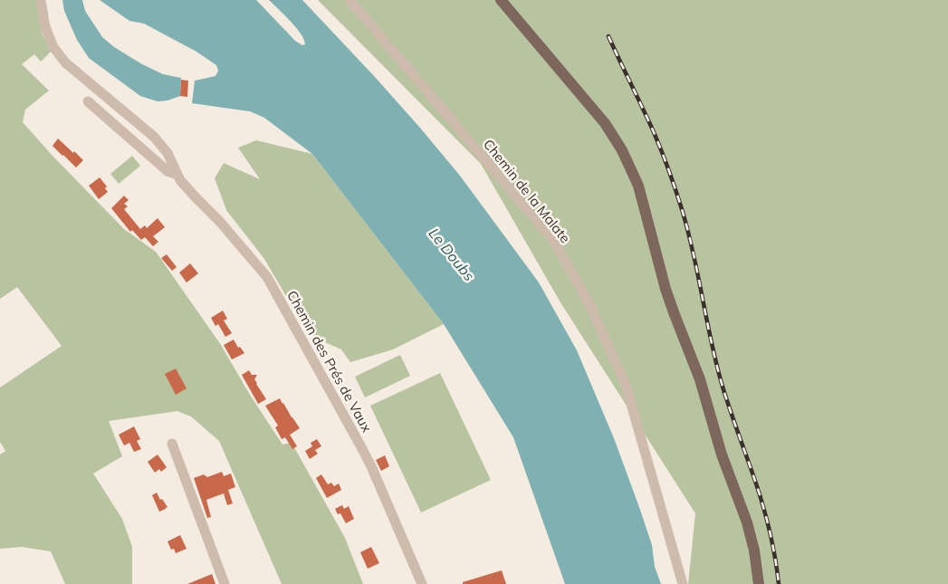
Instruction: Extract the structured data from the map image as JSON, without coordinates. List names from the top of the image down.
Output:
{
  "streets": {
    "street": ["Chemin de la Malate", "Chemin des Prés de Vaux"]
  },
  "water": ["Le Doubs"]
}
